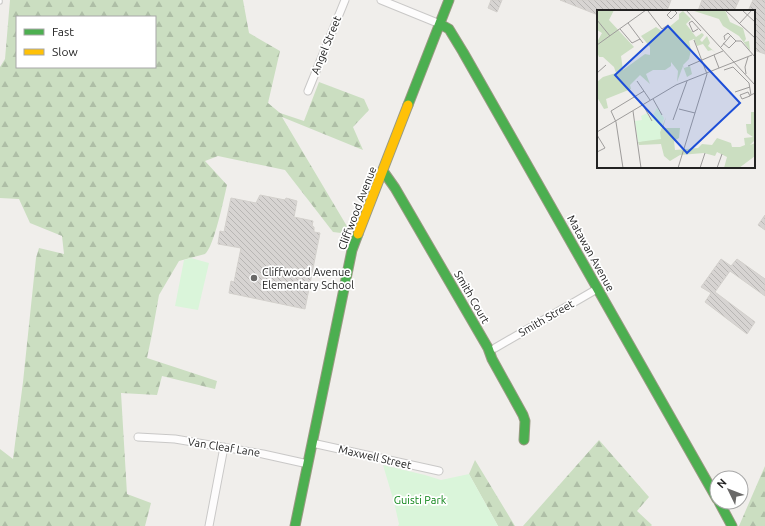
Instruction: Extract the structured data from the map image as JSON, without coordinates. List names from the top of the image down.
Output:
{
  "streets": {
    "street": [
      "Angel Street",
      "Cliffwood Avenue",
      "Matawan Avenue",
      "Smith Court",
      "Smith Street",
      "Van Cleaf Lane",
      "Maxwell Street"
    ]
  },
  "crossings": [
    ["Cliffwood Avenue", "Matawan Avenue"],
    ["Cliffwood Avenue", "Smith Court"],
    ["Cliffwood Avenue", "Van Cleaf Lane"],
    ["Cliffwood Avenue", "Maxwell Street"],
    ["Matawan Avenue", "Smith Street"]
  ],
  "parks": ["Guisti Park"],
  "places": ["Cliffwood Avenue Elementary School"],
  "legend": ["Fast", "Slow"],
  "north": "top left"
}
